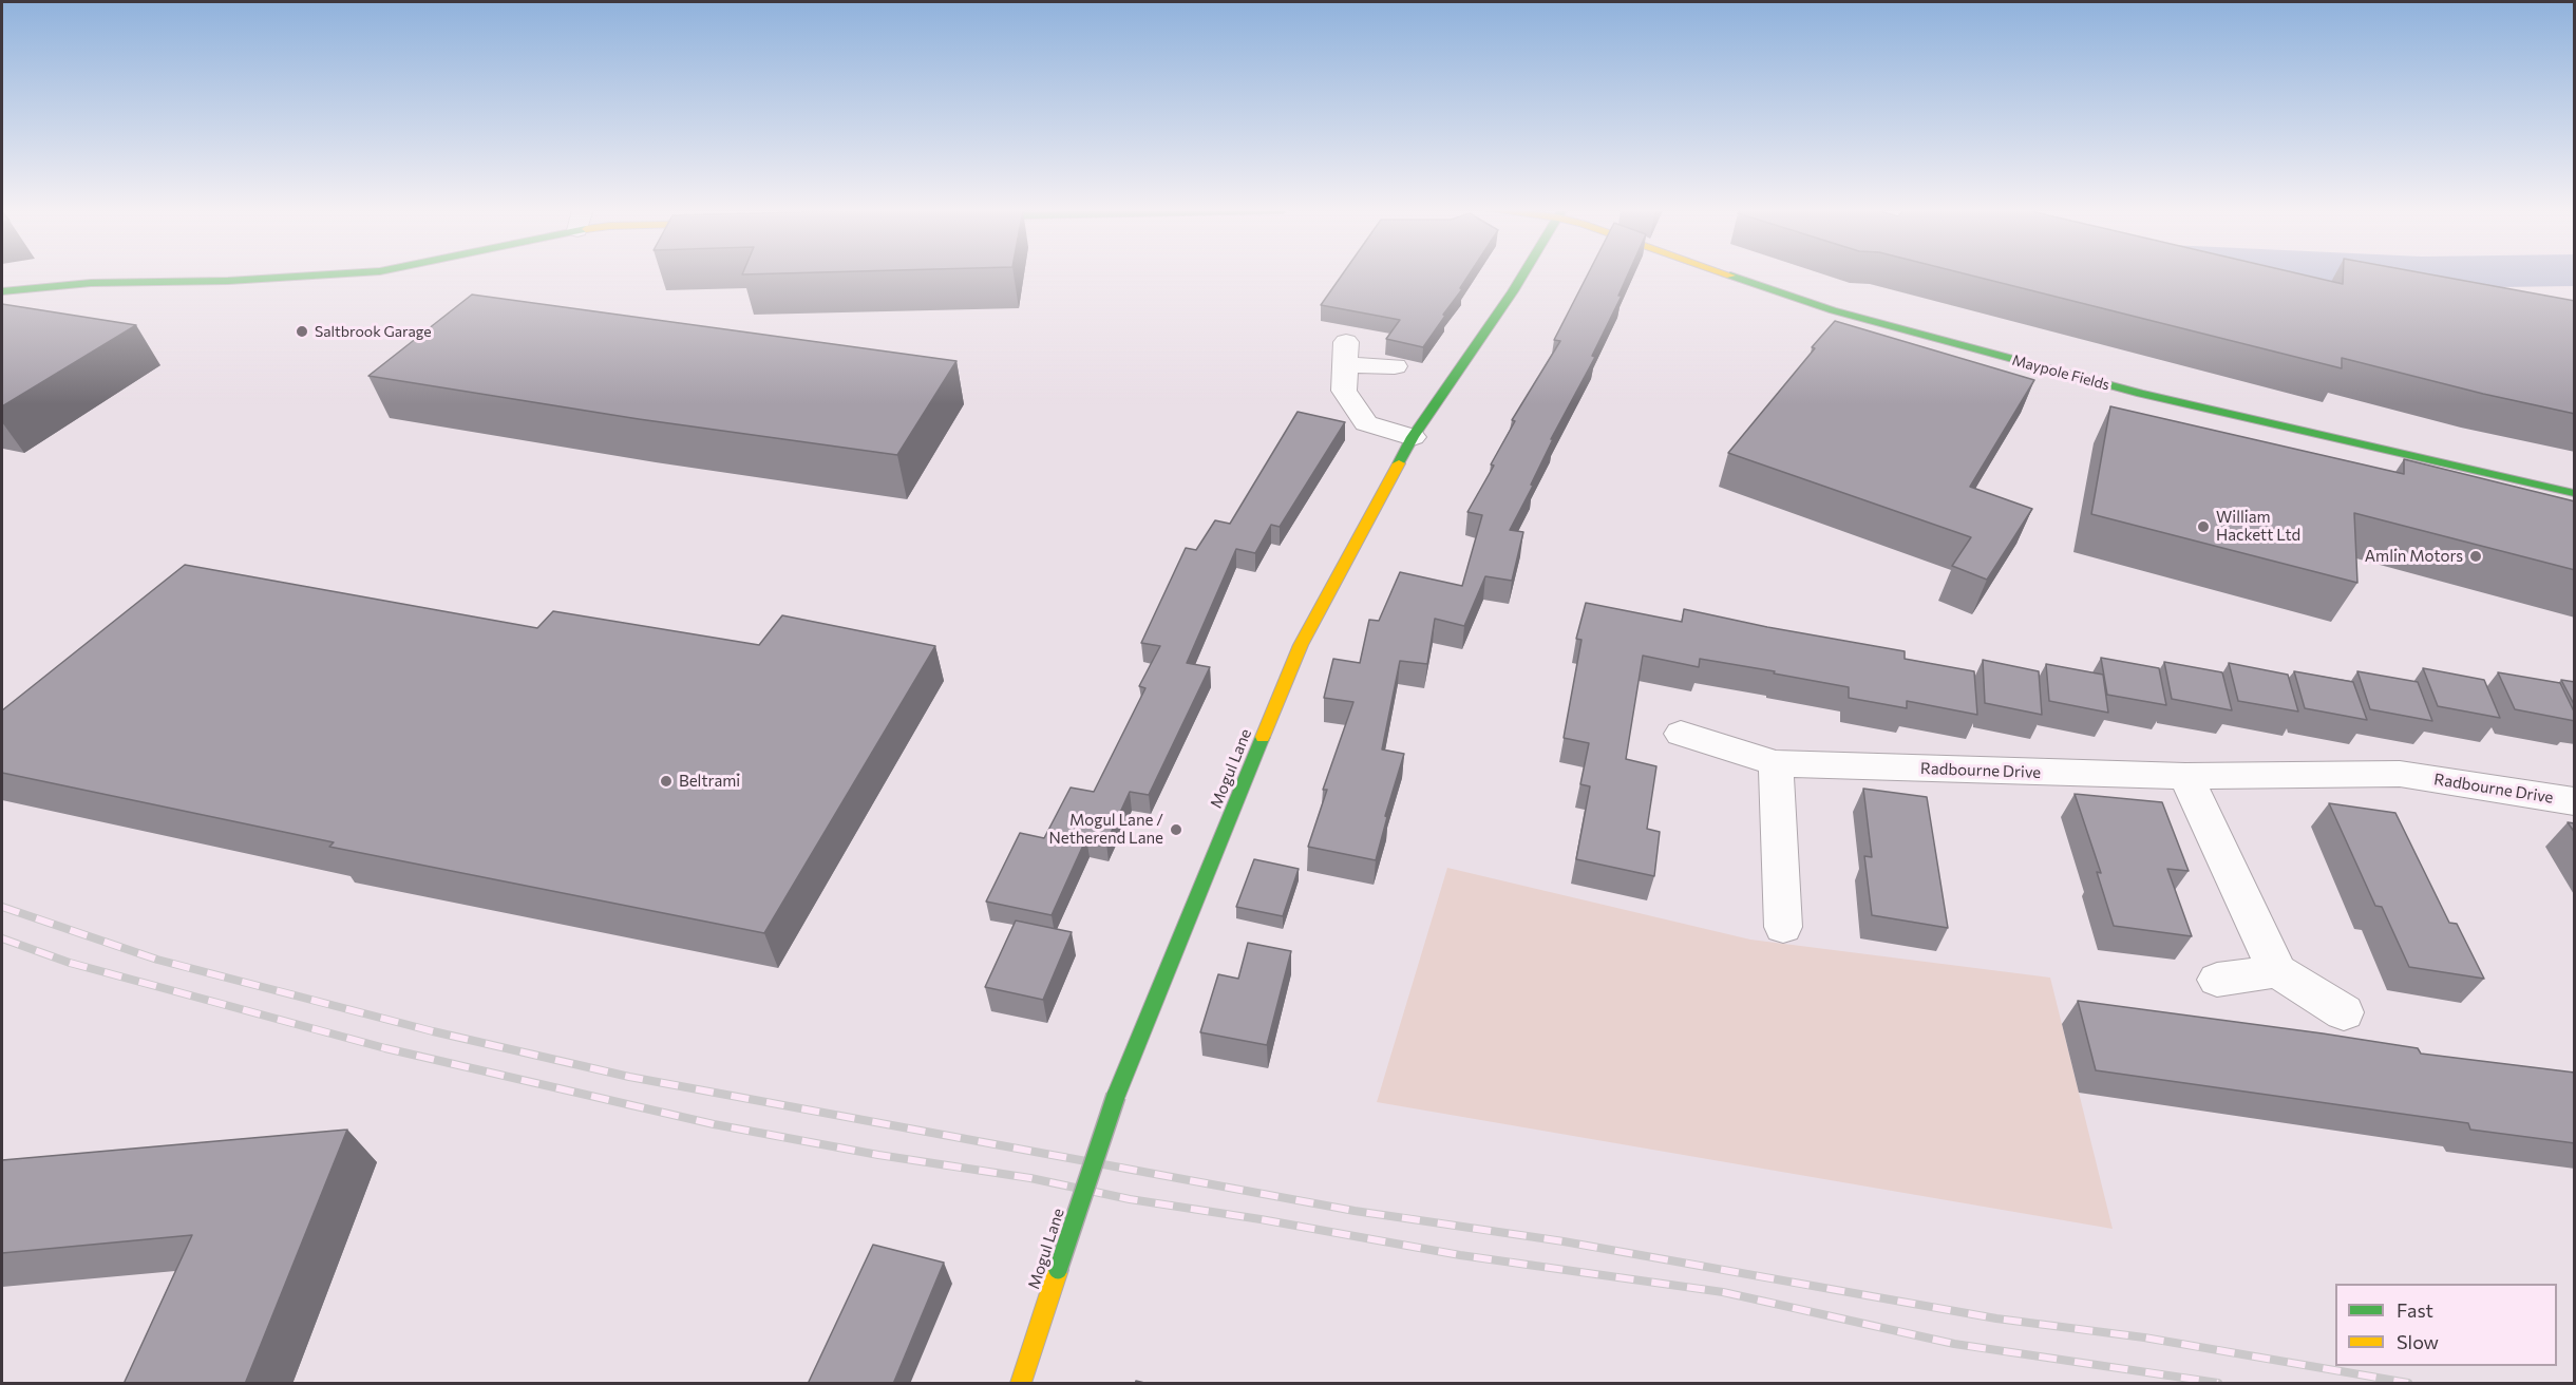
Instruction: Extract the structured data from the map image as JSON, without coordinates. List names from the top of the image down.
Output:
{
  "streets": {
    "street": ["Maypole Fields", "Mogul Lane", "Radbourne Drive"]
  },
  "places": [
    "Saltbrook Garage",
    "William Hackett Ltd",
    "Amlin Motors",
    "Beltrami",
    "Mogul Lane / Netherend Lane"
  ],
  "legend": ["Fast", "Slow"]
}
